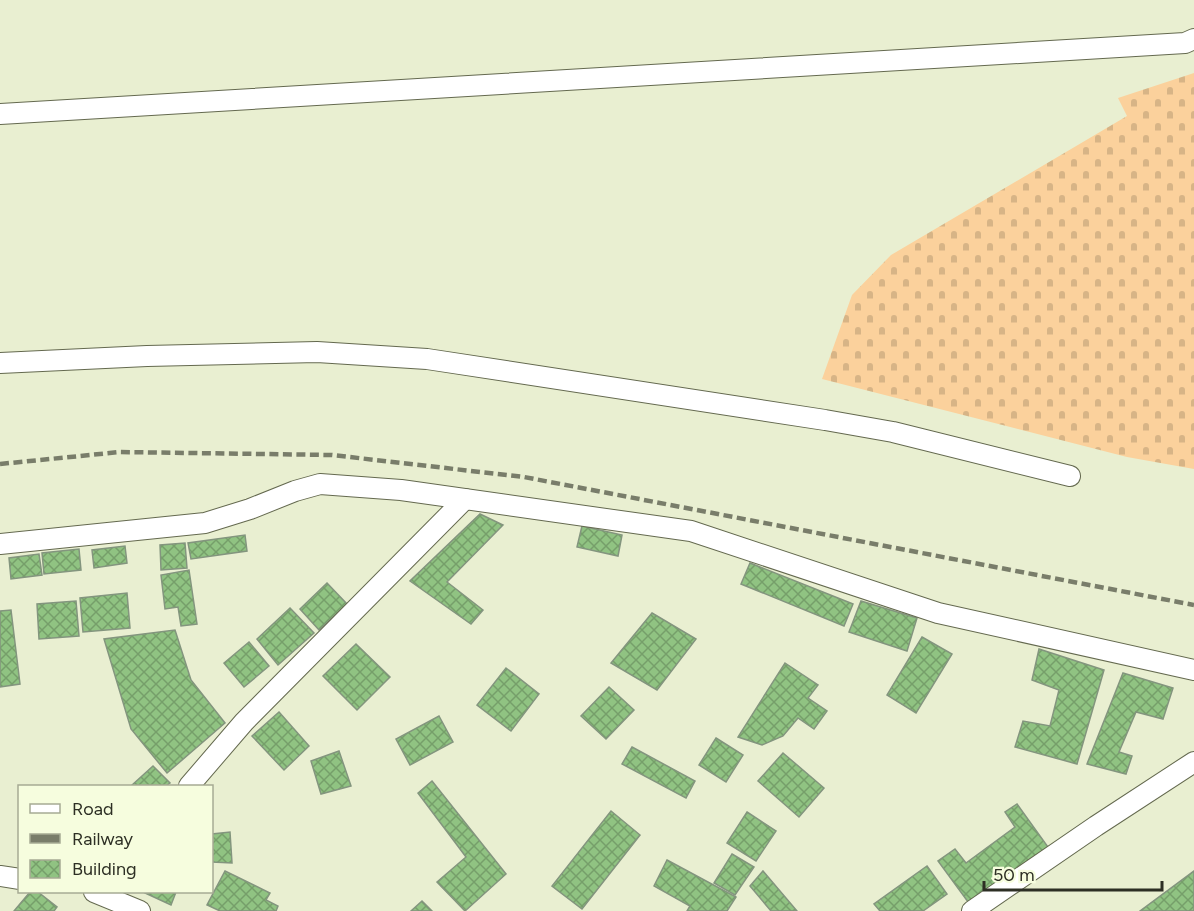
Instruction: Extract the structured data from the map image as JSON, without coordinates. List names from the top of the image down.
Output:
{
  "legend": ["Road", "Railway", "Building"],
  "scale_bar": "50 m"
}
